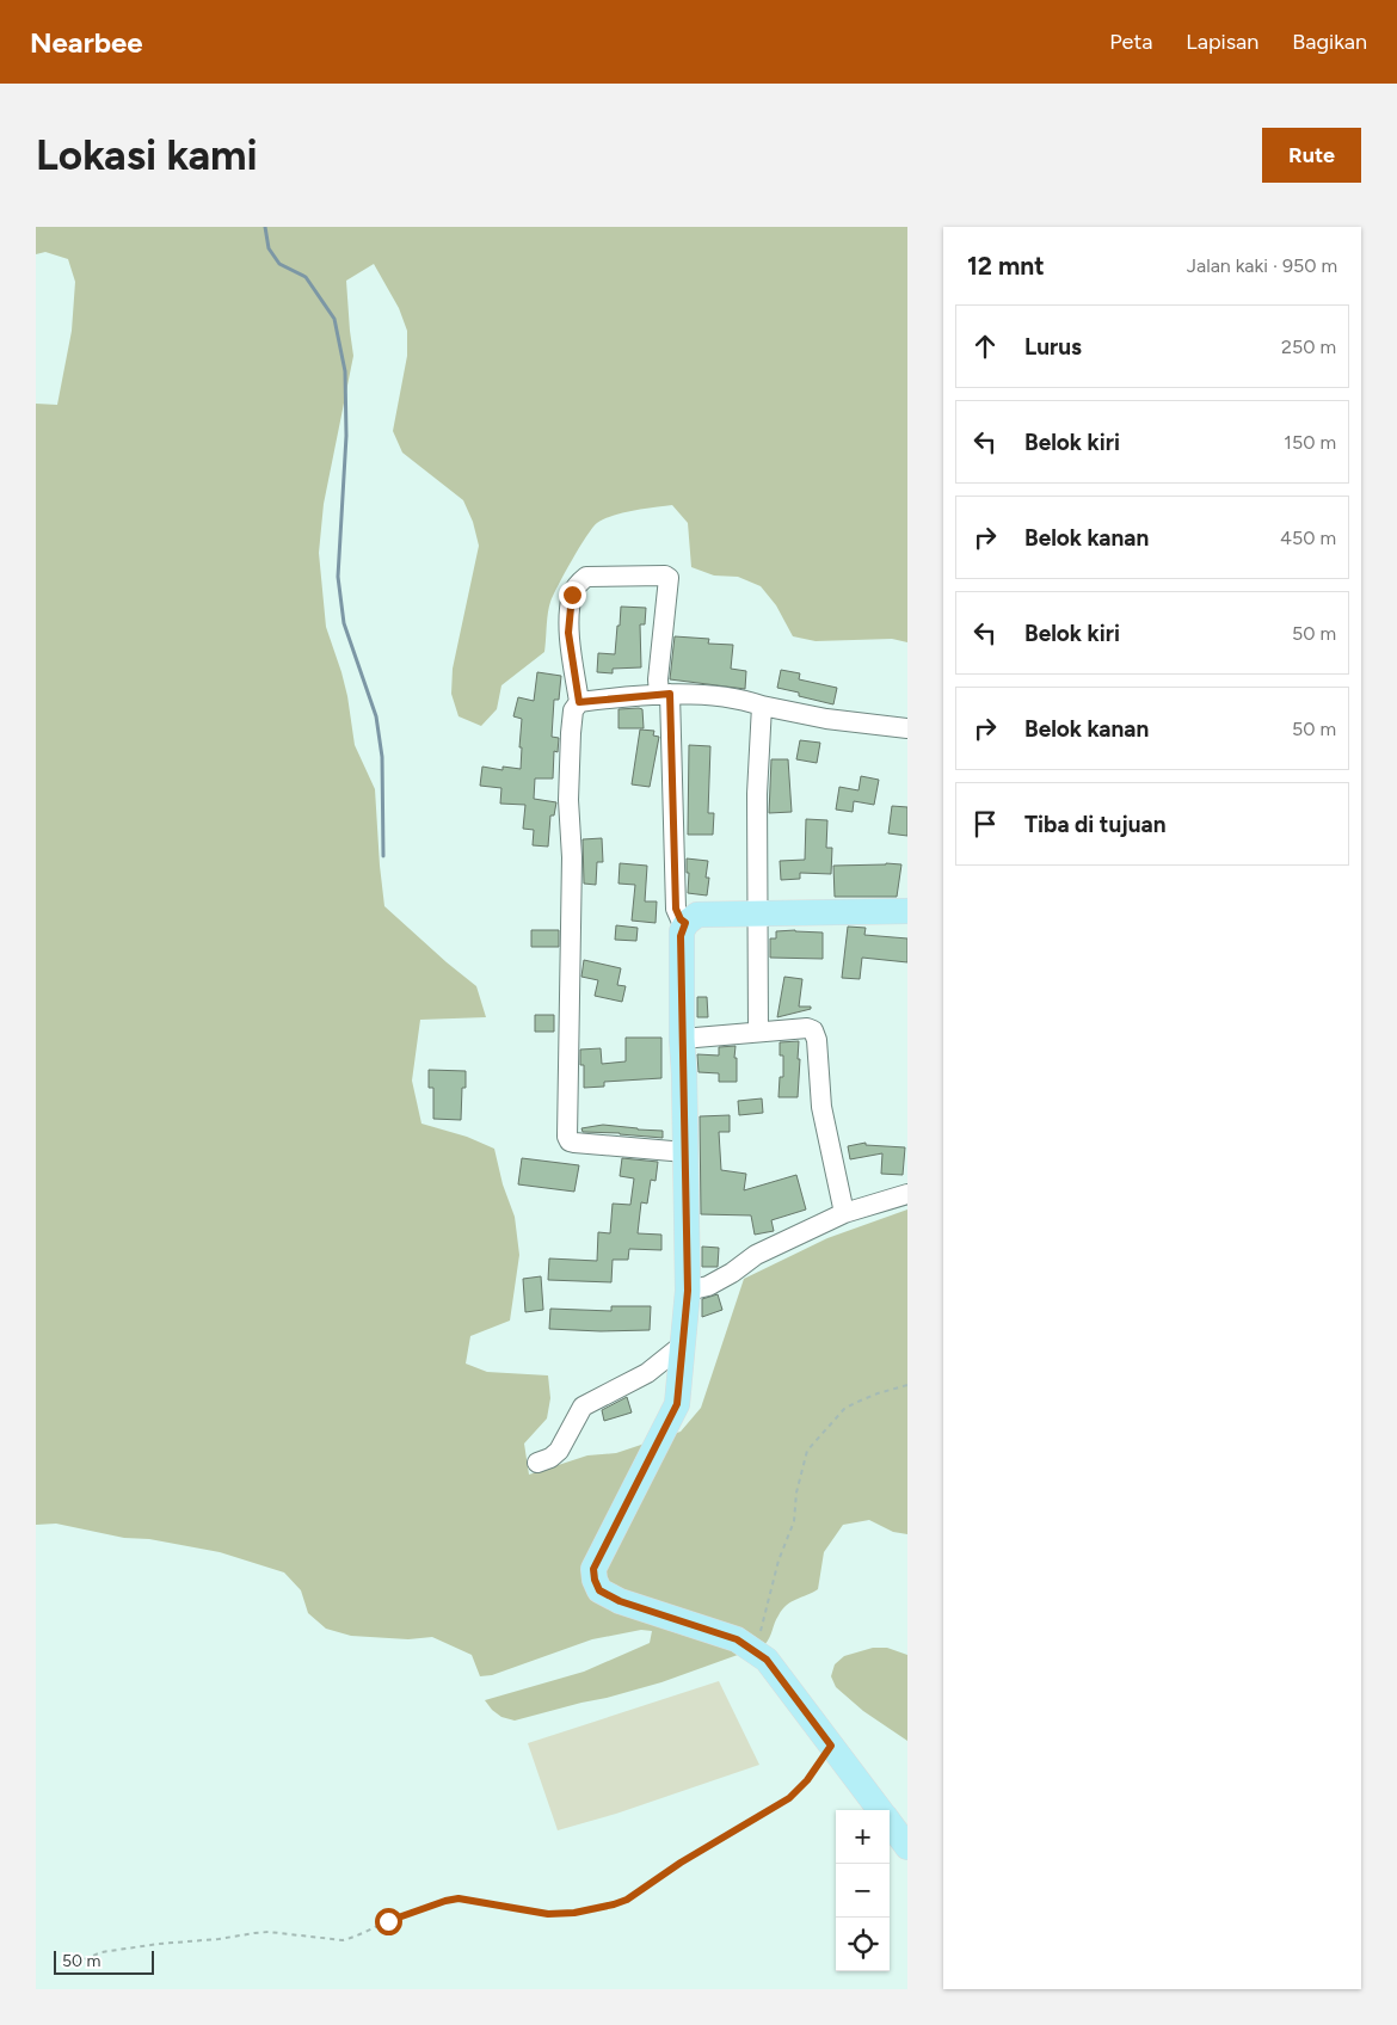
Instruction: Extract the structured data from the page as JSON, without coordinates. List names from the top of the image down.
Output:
{
  "scale_bar": "50 m",
  "page": {
    "header": "Nearbee",
    "nav": ["Peta", "Lapisan", "Bagikan"],
    "buttons": "Rute",
    "title": "Lokasi kami",
    "heading": ["12 mnt", "Jalan kaki · 950 m"],
    "list": [
      ["Lurus", "250 m"],
      ["Belok kiri", "150 m"],
      ["Belok kanan", "450 m"],
      ["Belok kiri", "50 m"],
      ["Belok kanan", "50 m"],
      "Tiba di tujuan"
    ],
    "map_buttons": ["+", "−"],
    "scale": "50 m"
  }
}
